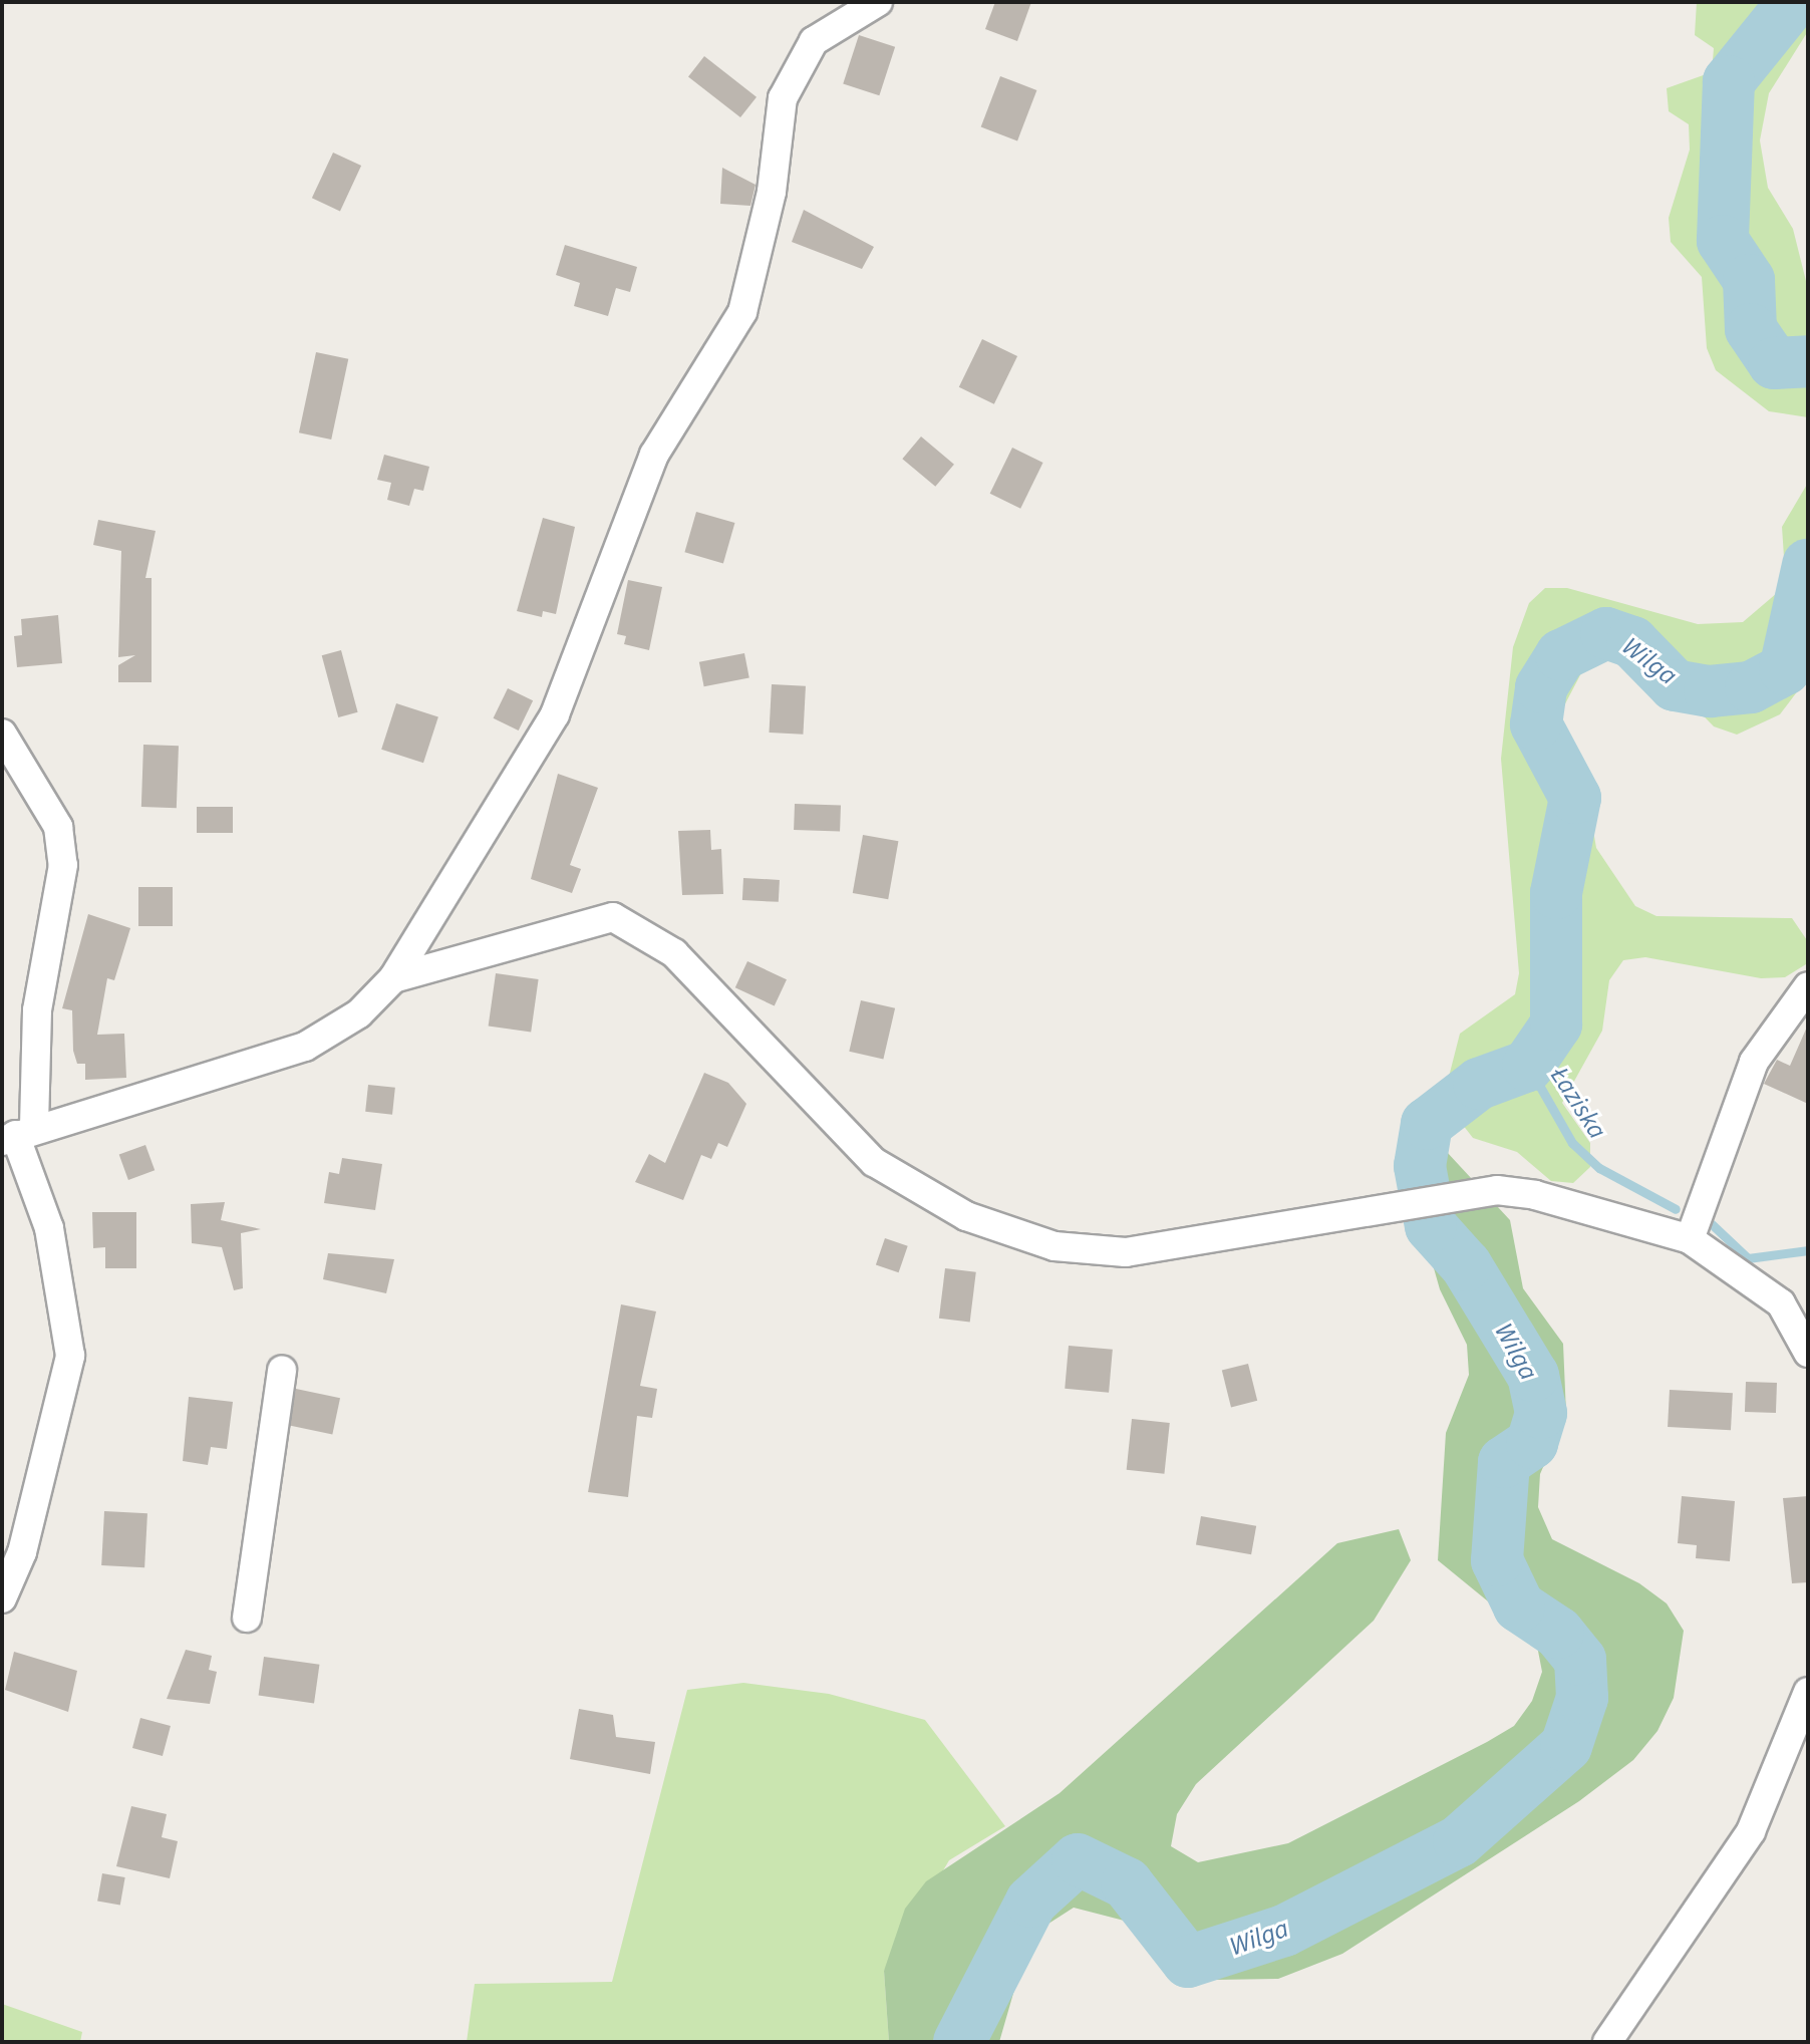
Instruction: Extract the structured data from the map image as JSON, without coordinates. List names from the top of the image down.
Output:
{
  "water": ["Wilga", "Łaziska"]
}
